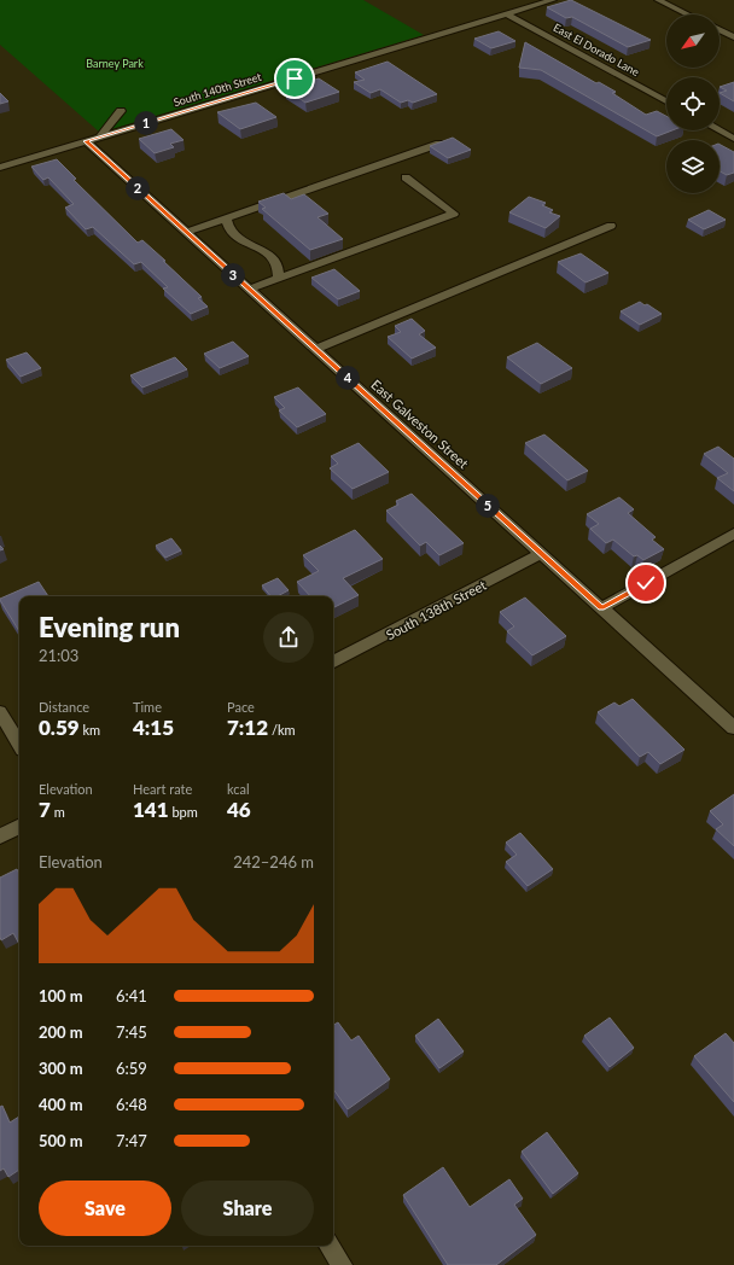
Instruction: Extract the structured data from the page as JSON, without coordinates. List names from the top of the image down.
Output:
{
  "streets": {
    "street": [
      "East El Dorado Lane",
      "South 140th Street",
      "East Galveston Street",
      "South 138th Street"
    ]
  },
  "crossings": [
    ["East El Dorado Lane", "South 140th Street"],
    ["South 140th Street", "East Galveston Street"],
    ["East Galveston Street", "South 138th Street"]
  ],
  "parks": ["Barney Park"],
  "north": "bottom left",
  "page": {
    "pins": [
      "1",
      "2",
      "3",
      "4",
      "5"
    ],
    "heading": ["Evening run", "21:03"],
    "stats": [
      ["Distance", "0.59 km"],
      ["Time", "4:15"],
      ["Pace", "7:12 /km"],
      ["Elevation", "7 m"],
      ["Heart rate", "141 bpm"],
      ["kcal", "46"]
    ],
    "chart": ["Elevation", "242–246 m"],
    "list": [
      {
        "name": "100 m",
        "note": "6:41"
      },
      {
        "name": "200 m",
        "note": "7:45"
      },
      {
        "name": "300 m",
        "note": "6:59"
      },
      {
        "name": "400 m",
        "note": "6:48"
      },
      {
        "name": "500 m",
        "note": "7:47"
      }
    ],
    "buttons": ["Save", "Share"]
  }
}
